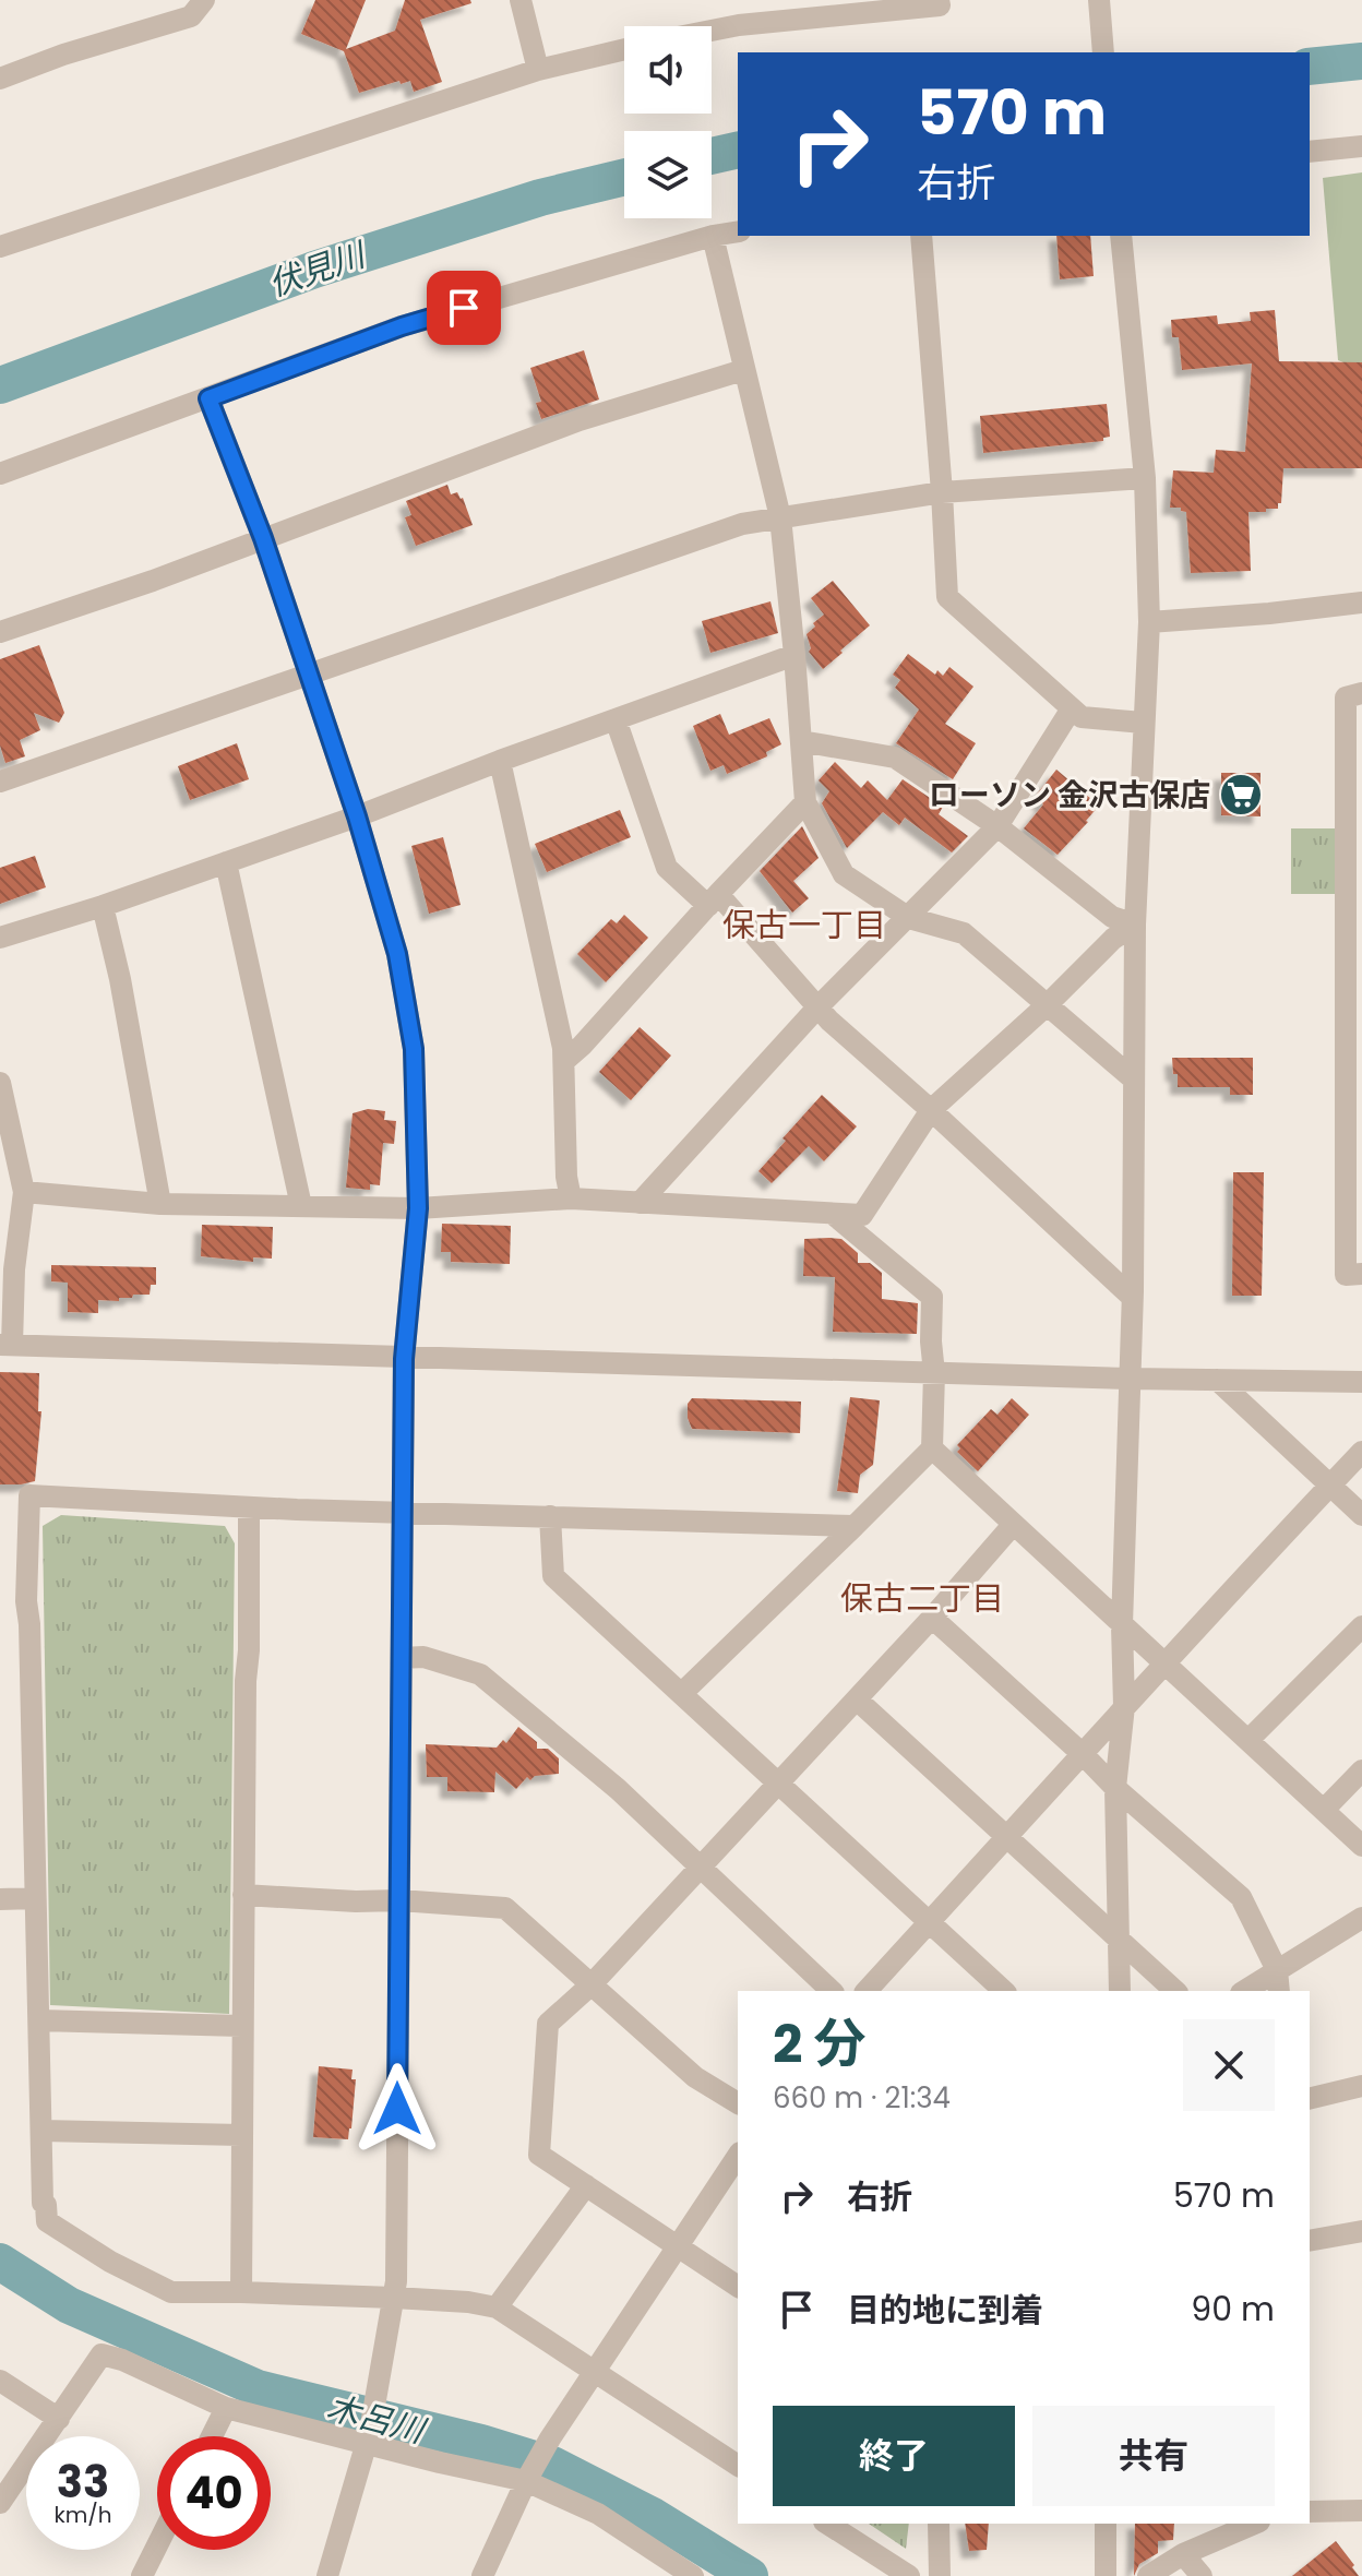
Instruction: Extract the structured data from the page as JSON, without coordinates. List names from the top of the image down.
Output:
{
  "districts": ["保古一丁目", "保古二丁目"],
  "water": ["伏見川", "木呂川"],
  "places": {
    "supermarket": ["ローソン 金沢古保店"]
  },
  "page": {
    "turn": ["570 m", "右折"],
    "heading": ["2 分", "660 m · 21:34"],
    "list": [
      {
        "name": "右折",
        "value": "570 m"
      },
      {
        "name": "目的地に到着",
        "value": "90 m"
      }
    ],
    "buttons": ["終了", "共有"],
    "speed": "33 km/h",
    "limit": "40"
  }
}
